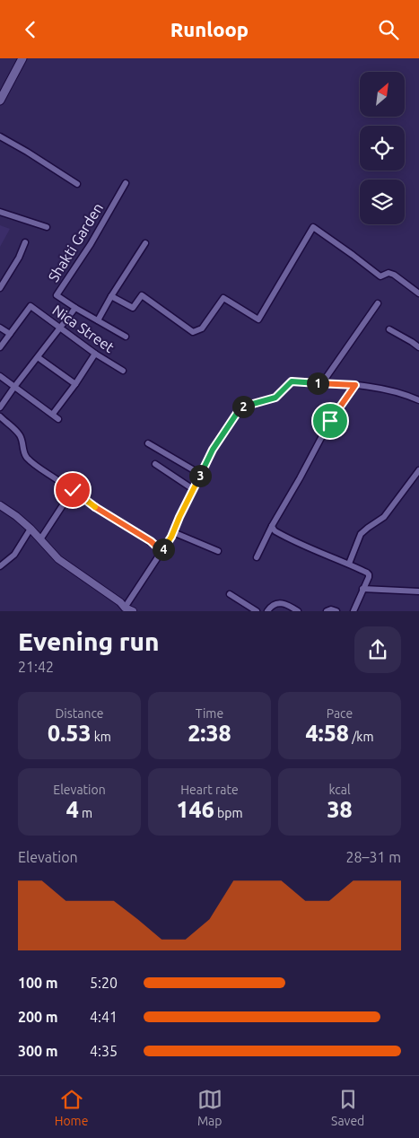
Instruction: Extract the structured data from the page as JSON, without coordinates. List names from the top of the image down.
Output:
{
  "streets": {
    "street": ["Shakti Garden", "Nica Street"]
  },
  "north": "top right",
  "page": {
    "header": "Runloop",
    "pins": [
      "1",
      "2",
      "3",
      "4"
    ],
    "heading": ["Evening run", "21:42"],
    "stats": [
      ["Distance", "0.53 km"],
      ["Time", "2:38"],
      ["Pace", "4:58 /km"],
      ["Elevation", "4 m"],
      ["Heart rate", "146 bpm"],
      ["kcal", "38"]
    ],
    "chart": ["Elevation", "28–31 m"],
    "list": [
      {
        "name": "100 m",
        "note": "5:20"
      },
      {
        "name": "200 m",
        "note": "4:41"
      },
      {
        "name": "300 m",
        "note": "4:35"
      }
    ],
    "tabs": ["Home", "Map", "Saved"]
  }
}
